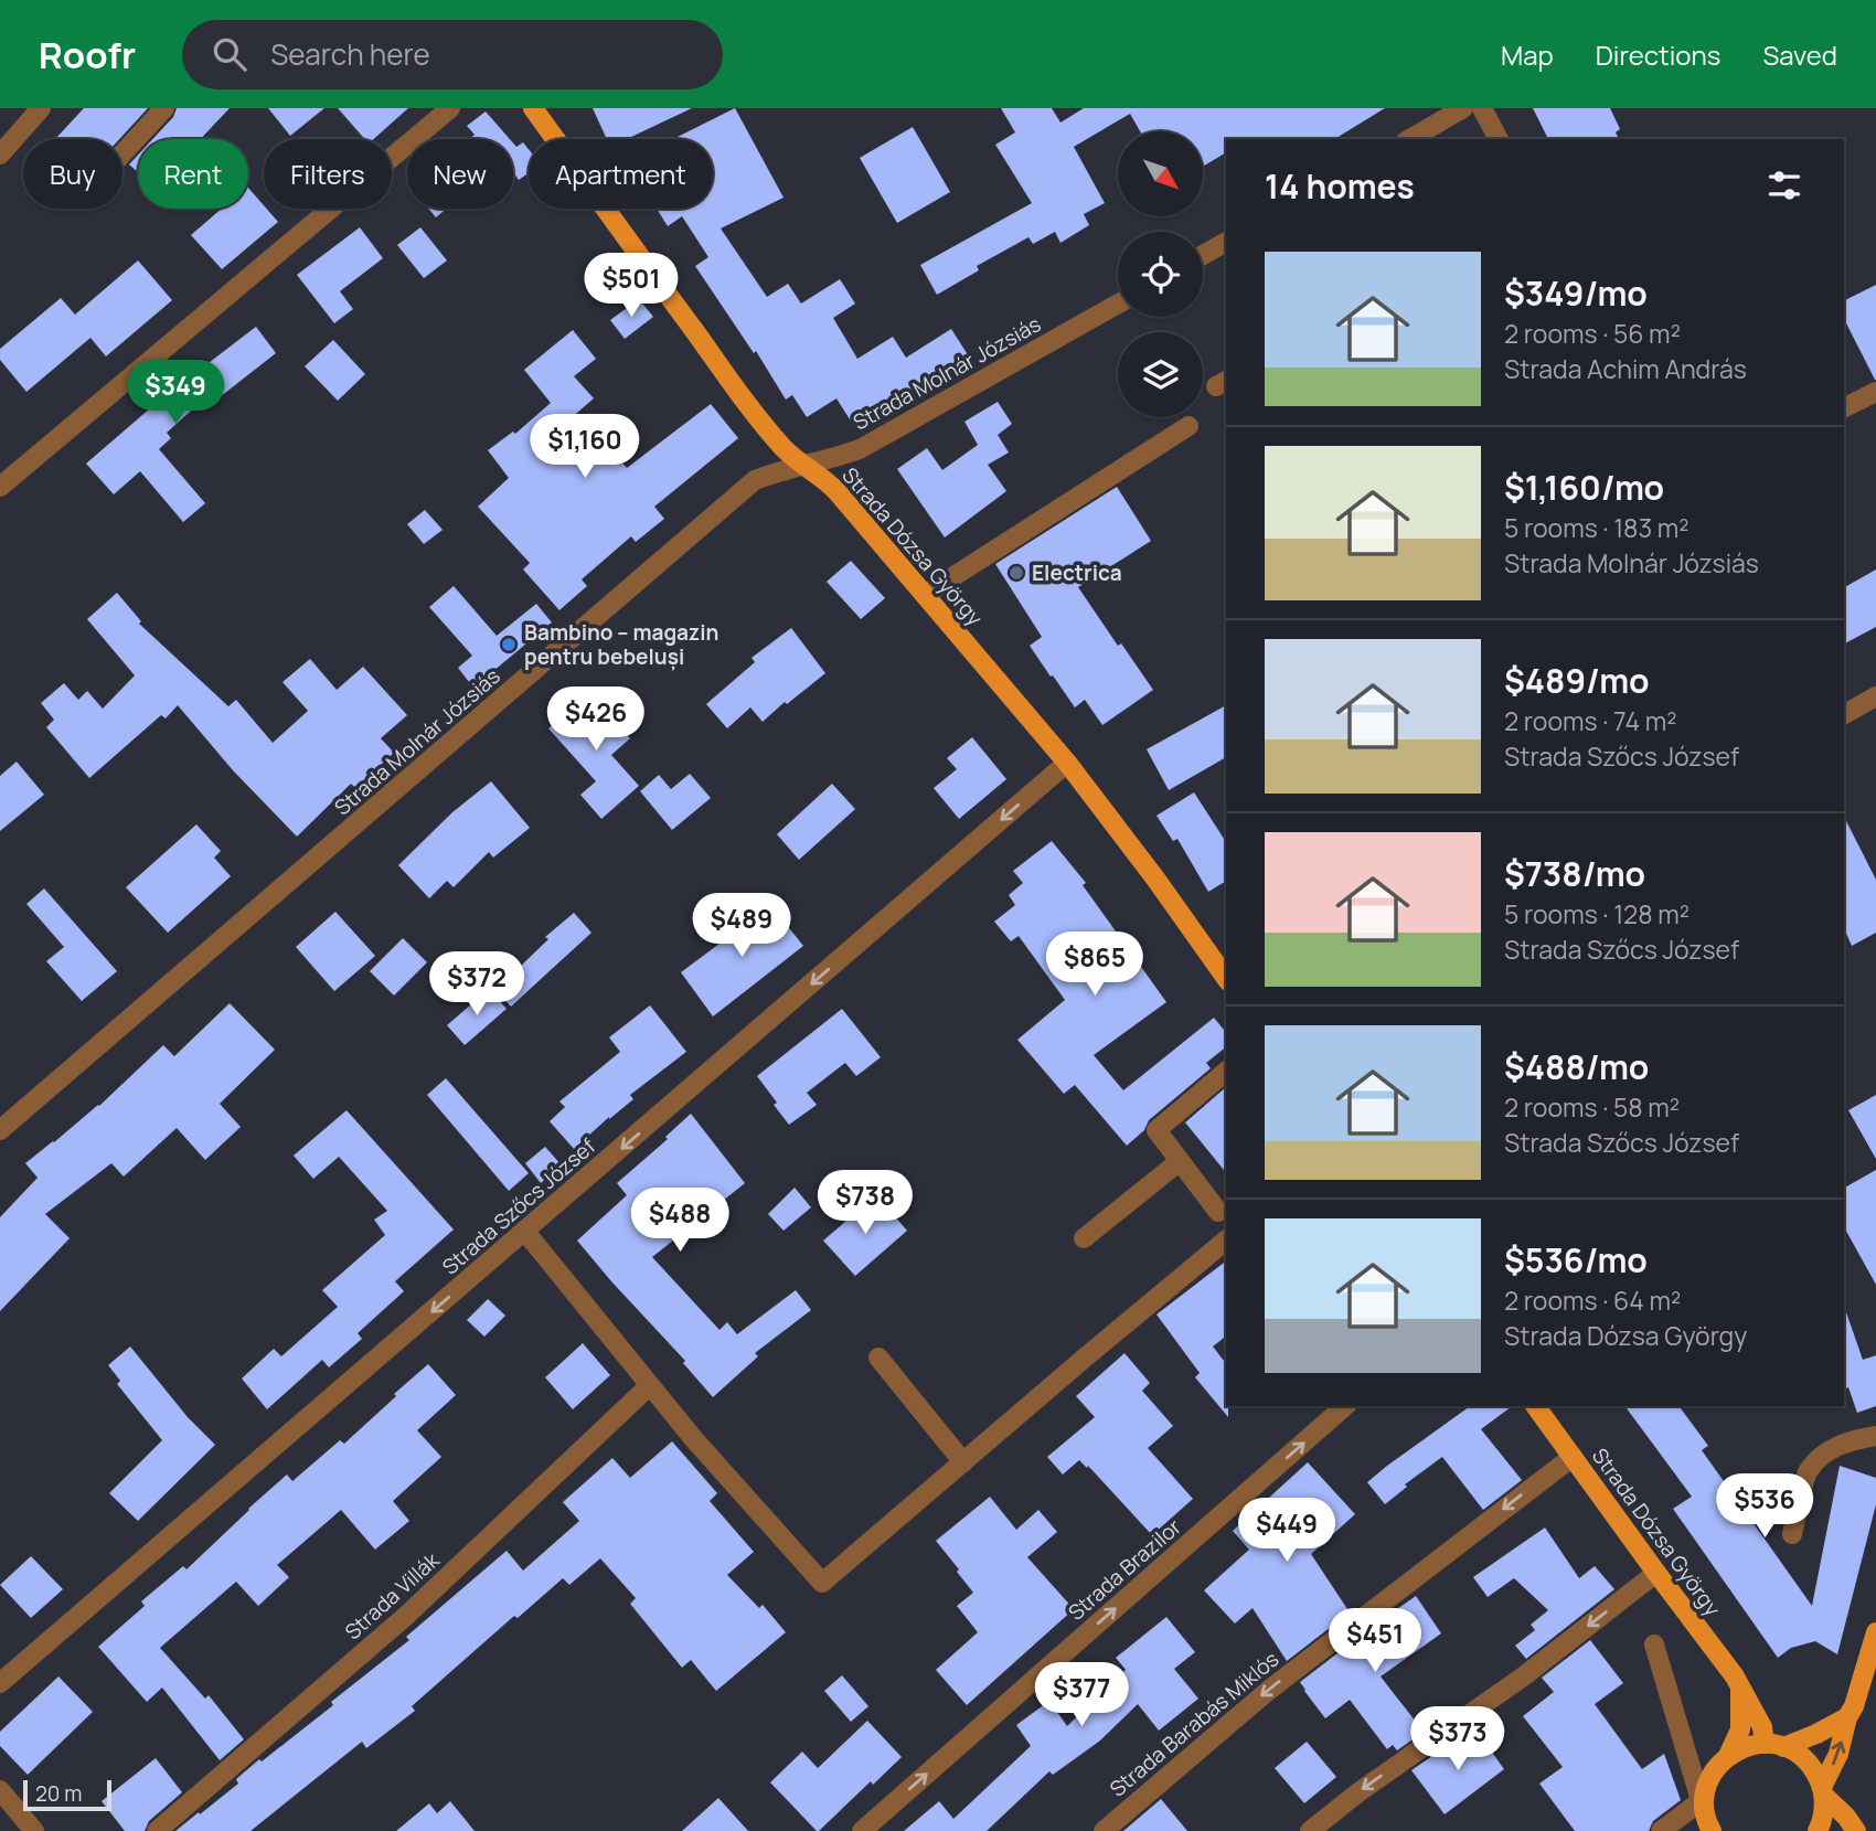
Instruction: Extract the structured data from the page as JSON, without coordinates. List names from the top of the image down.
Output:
{
  "streets": {
    "main road": ["Strada Dózsa György"],
    "street": [
      "Strada Molnár Józsiás",
      "Strada Szőcs József",
      "Strada Brazilor",
      "Strada Villák",
      "Strada Barabás Miklós"
    ]
  },
  "crossings": [
    ["Strada Molnár Józsiás", "Strada Dózsa György"],
    ["Strada Dózsa György", "Strada Szőcs József"],
    ["Strada Dózsa György", "Strada Barabás Miklós"]
  ],
  "one_way": ["Strada Szőcs József", "Strada Brazilor"],
  "places": ["Electrica", "Bambino – magazin pentru bebeluși"],
  "scale_bar": "20 m",
  "north": "bottom right",
  "page": {
    "header": "Roofr",
    "search": "Search here",
    "nav": ["Map", "Directions", "Saved"],
    "chip": [
      "Buy",
      "Rent",
      "Filters",
      "New",
      "Apartment"
    ],
    "heading": "14 homes",
    "list": [
      {
        "name": "$349/mo",
        "note": "2 rooms · 56 m² · Strada Achim András"
      },
      {
        "name": "$1,160/mo",
        "note": "5 rooms · 183 m² · Strada Molnár Józsiás"
      },
      {
        "name": "$489/mo",
        "note": "2 rooms · 74 m² · Strada Szőcs József"
      },
      {
        "name": "$738/mo",
        "note": "5 rooms · 128 m² · Strada Szőcs József"
      },
      {
        "name": "$488/mo",
        "note": "2 rooms · 58 m² · Strada Szőcs József"
      },
      {
        "name": "$536/mo",
        "note": "2 rooms · 64 m² · Strada Dózsa György"
      }
    ],
    "price": [
      "$501",
      "$349",
      "$1,160",
      "$426",
      "$489",
      "$865",
      "$372",
      "$738",
      "$488",
      "$536",
      "$449",
      "$451",
      "$377",
      "$373"
    ],
    "scale": "20 m"
  }
}
